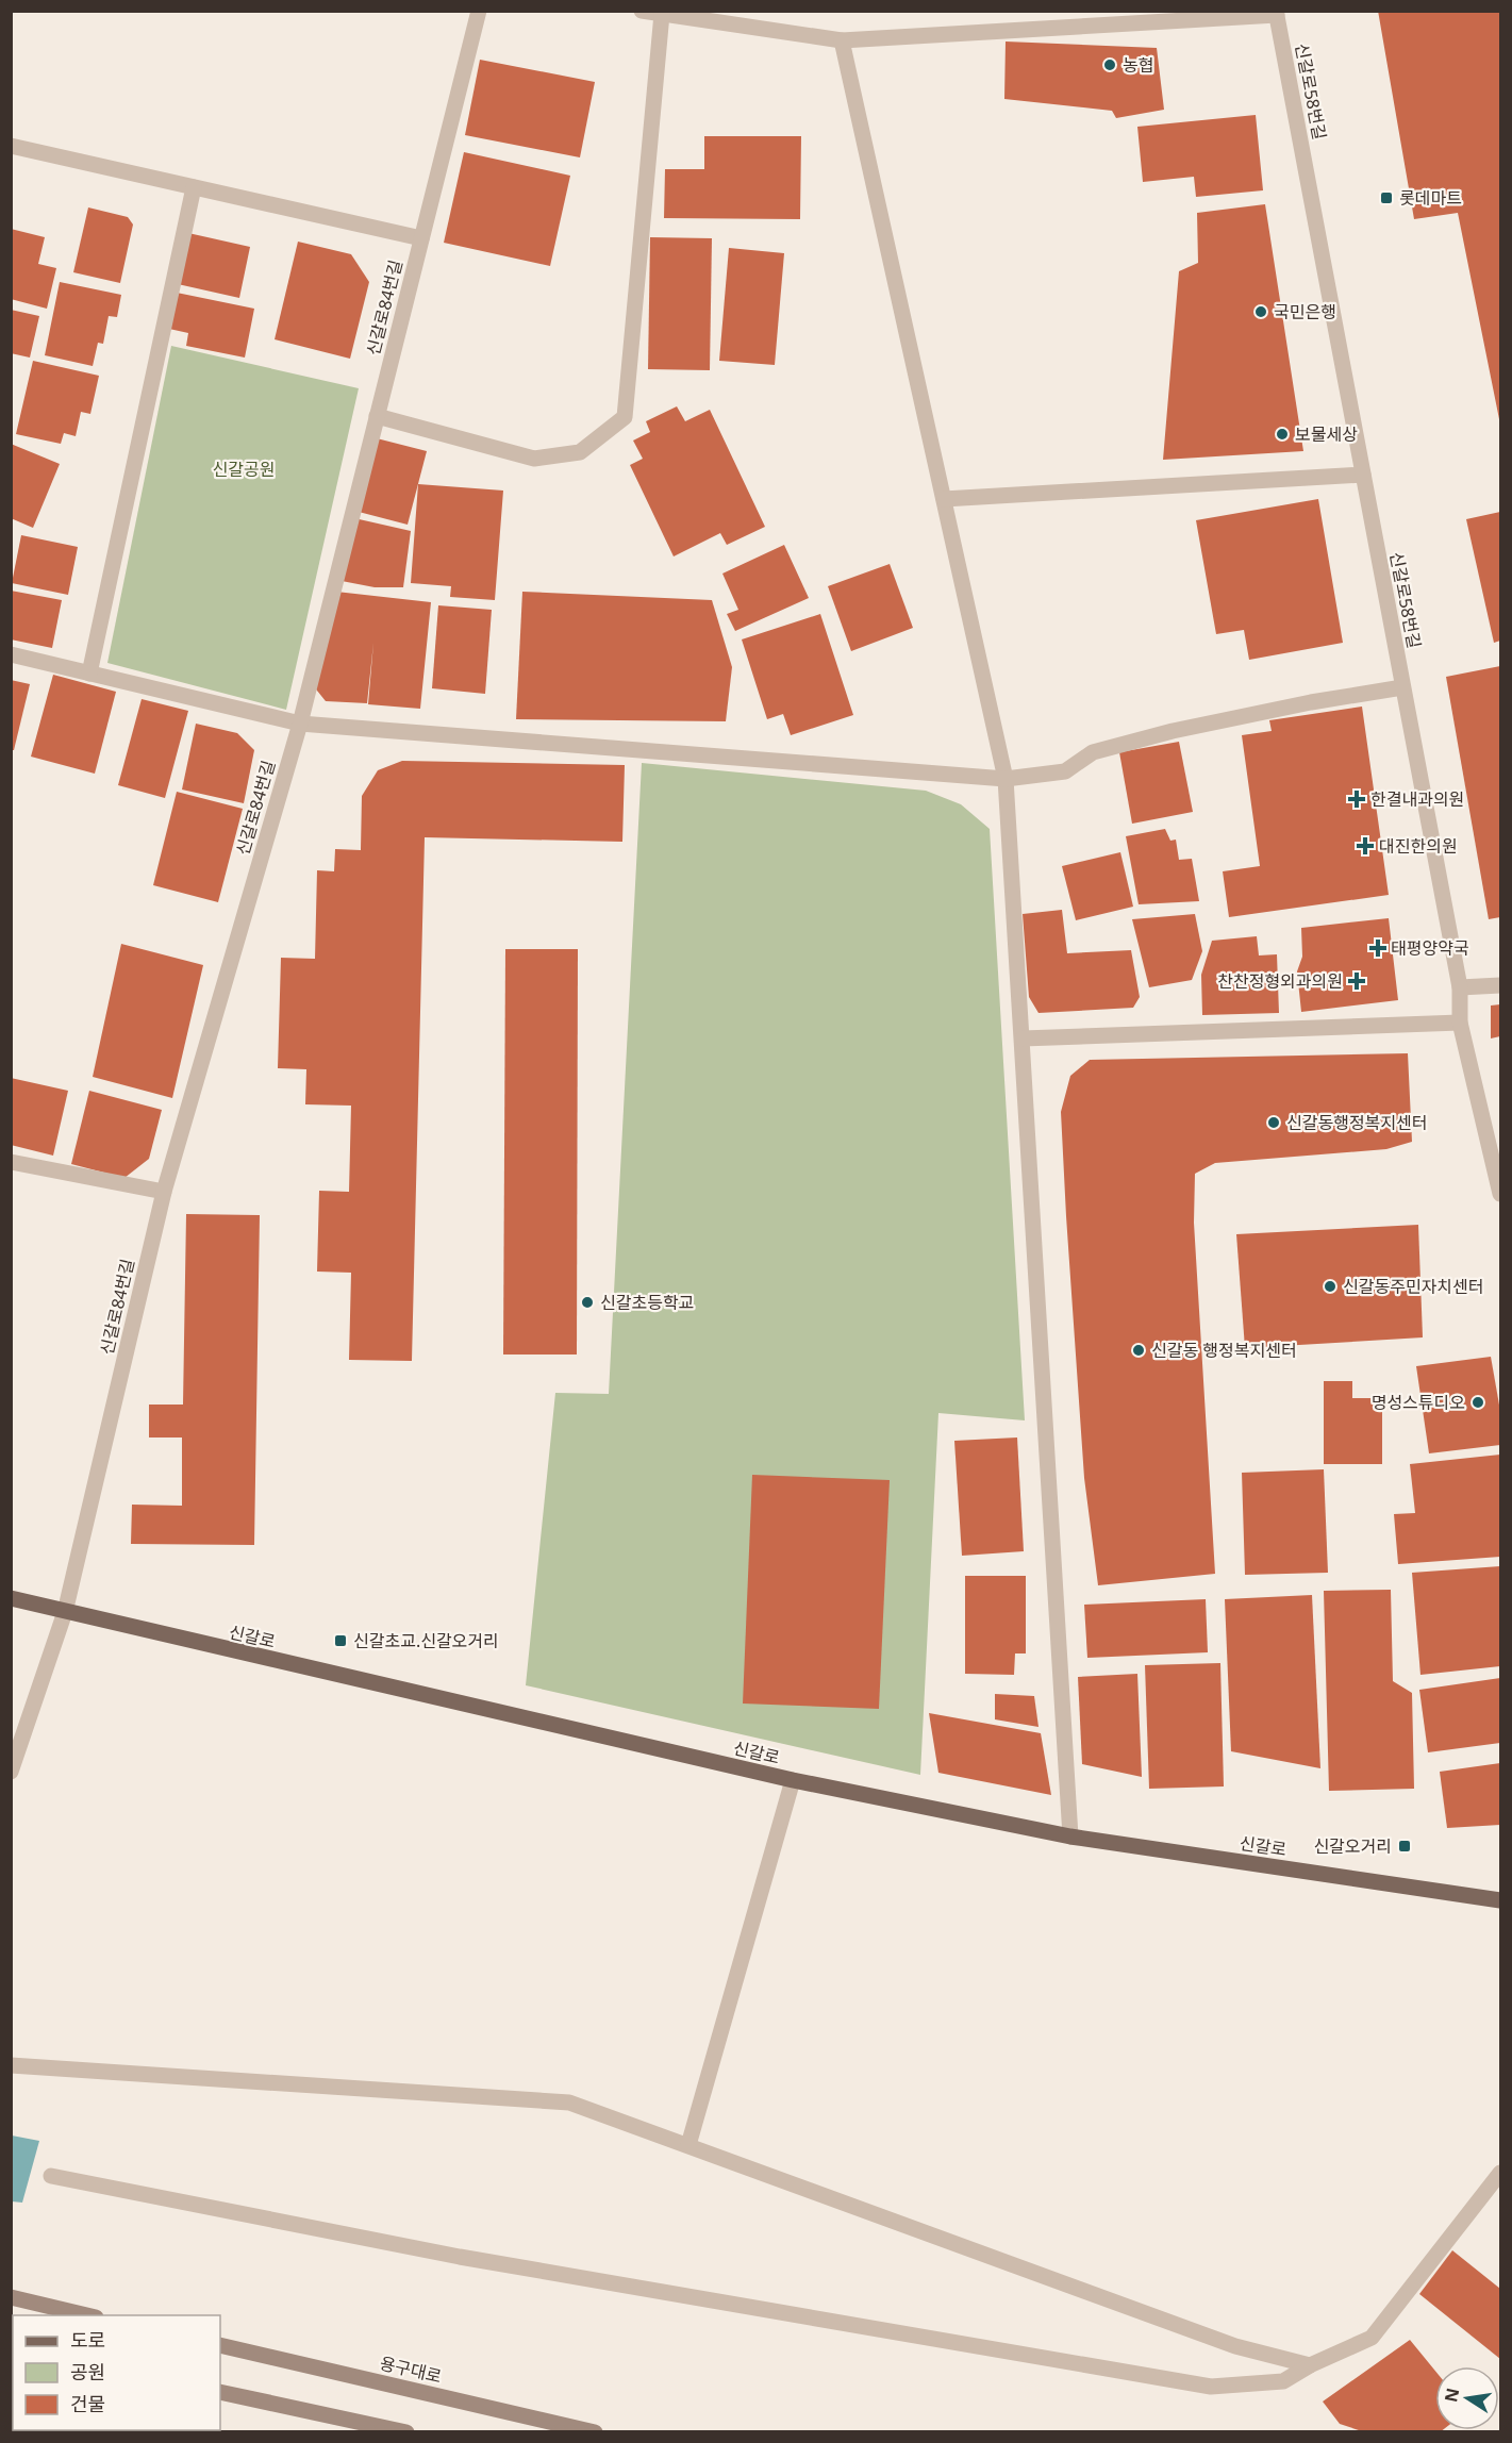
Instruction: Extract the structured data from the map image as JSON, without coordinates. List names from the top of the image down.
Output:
{
  "streets": {
    "main road": ["신갈로", "용구대로"],
    "street": ["신갈로58번길", "신갈로84번길"]
  },
  "crossings": [
    ["신갈로84번길", "신갈로"]
  ],
  "parks": ["신갈공원"],
  "places": {
    "other": [
      "농협",
      "국민은행",
      "보물세상",
      "신갈동행정복지센터",
      "신갈동주민자치센터",
      "신갈초등학교",
      "신갈동 행정복지센터",
      "명성스튜디오"
    ],
    "transit": ["롯데마트", "신갈초교.신갈오거리", "신갈오거리"],
    "health": [
      "한결내과의원",
      "대진한의원",
      "태평양약국",
      "찬찬정형외과의원"
    ]
  },
  "legend": ["도로", "공원", "건물"],
  "north": "left"
}
